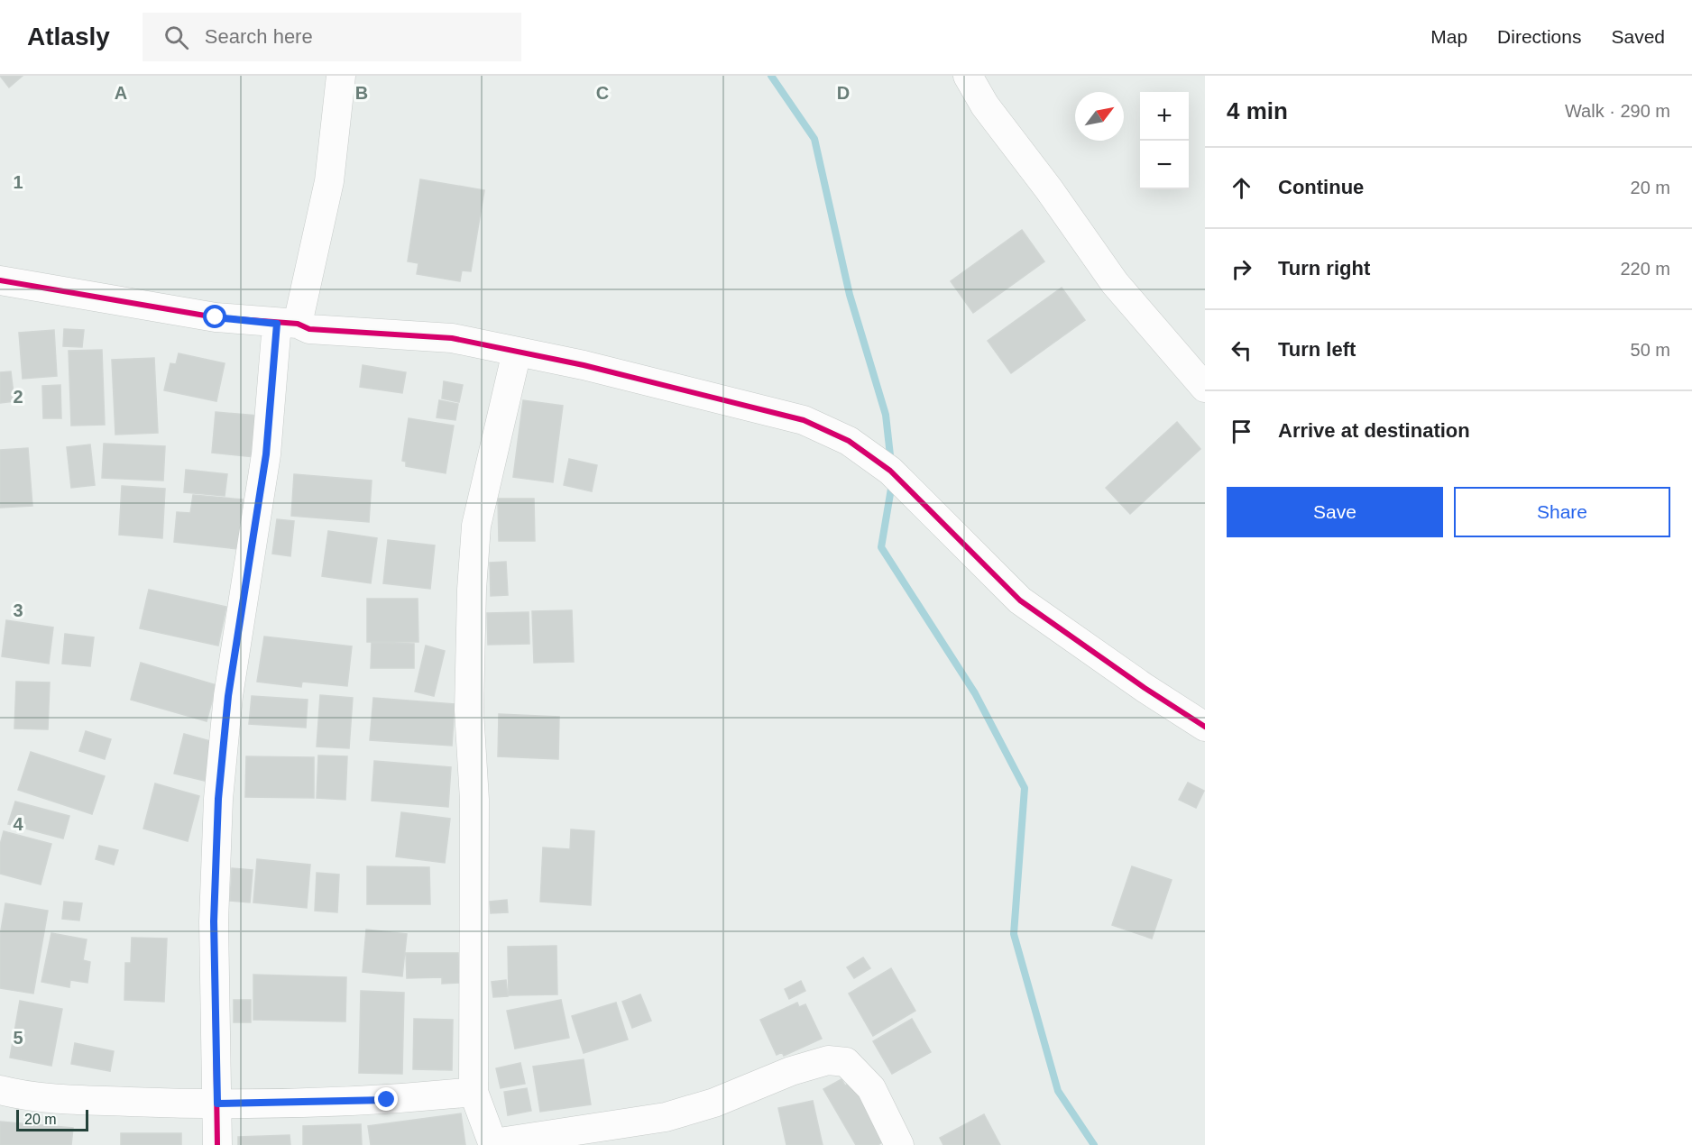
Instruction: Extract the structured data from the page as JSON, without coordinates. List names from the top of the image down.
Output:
{
  "scale_bar": "20 m",
  "north": "top right",
  "page": {
    "header": "Atlasly",
    "search": "Search here",
    "nav": ["Map", "Directions", "Saved"],
    "heading": ["4 min", "Walk · 290 m"],
    "map_buttons": ["+", "−"],
    "list": [
      ["Continue", "20 m"],
      ["Turn right", "220 m"],
      ["Turn left", "50 m"],
      "Arrive at destination"
    ],
    "buttons": ["Save", "Share"],
    "scale": "20 m"
  },
  "grid": {
    "columns": [
      "A",
      "B",
      "C",
      "D"
    ],
    "rows": [
      "1",
      "2",
      "3",
      "4",
      "5"
    ]
  }
}
